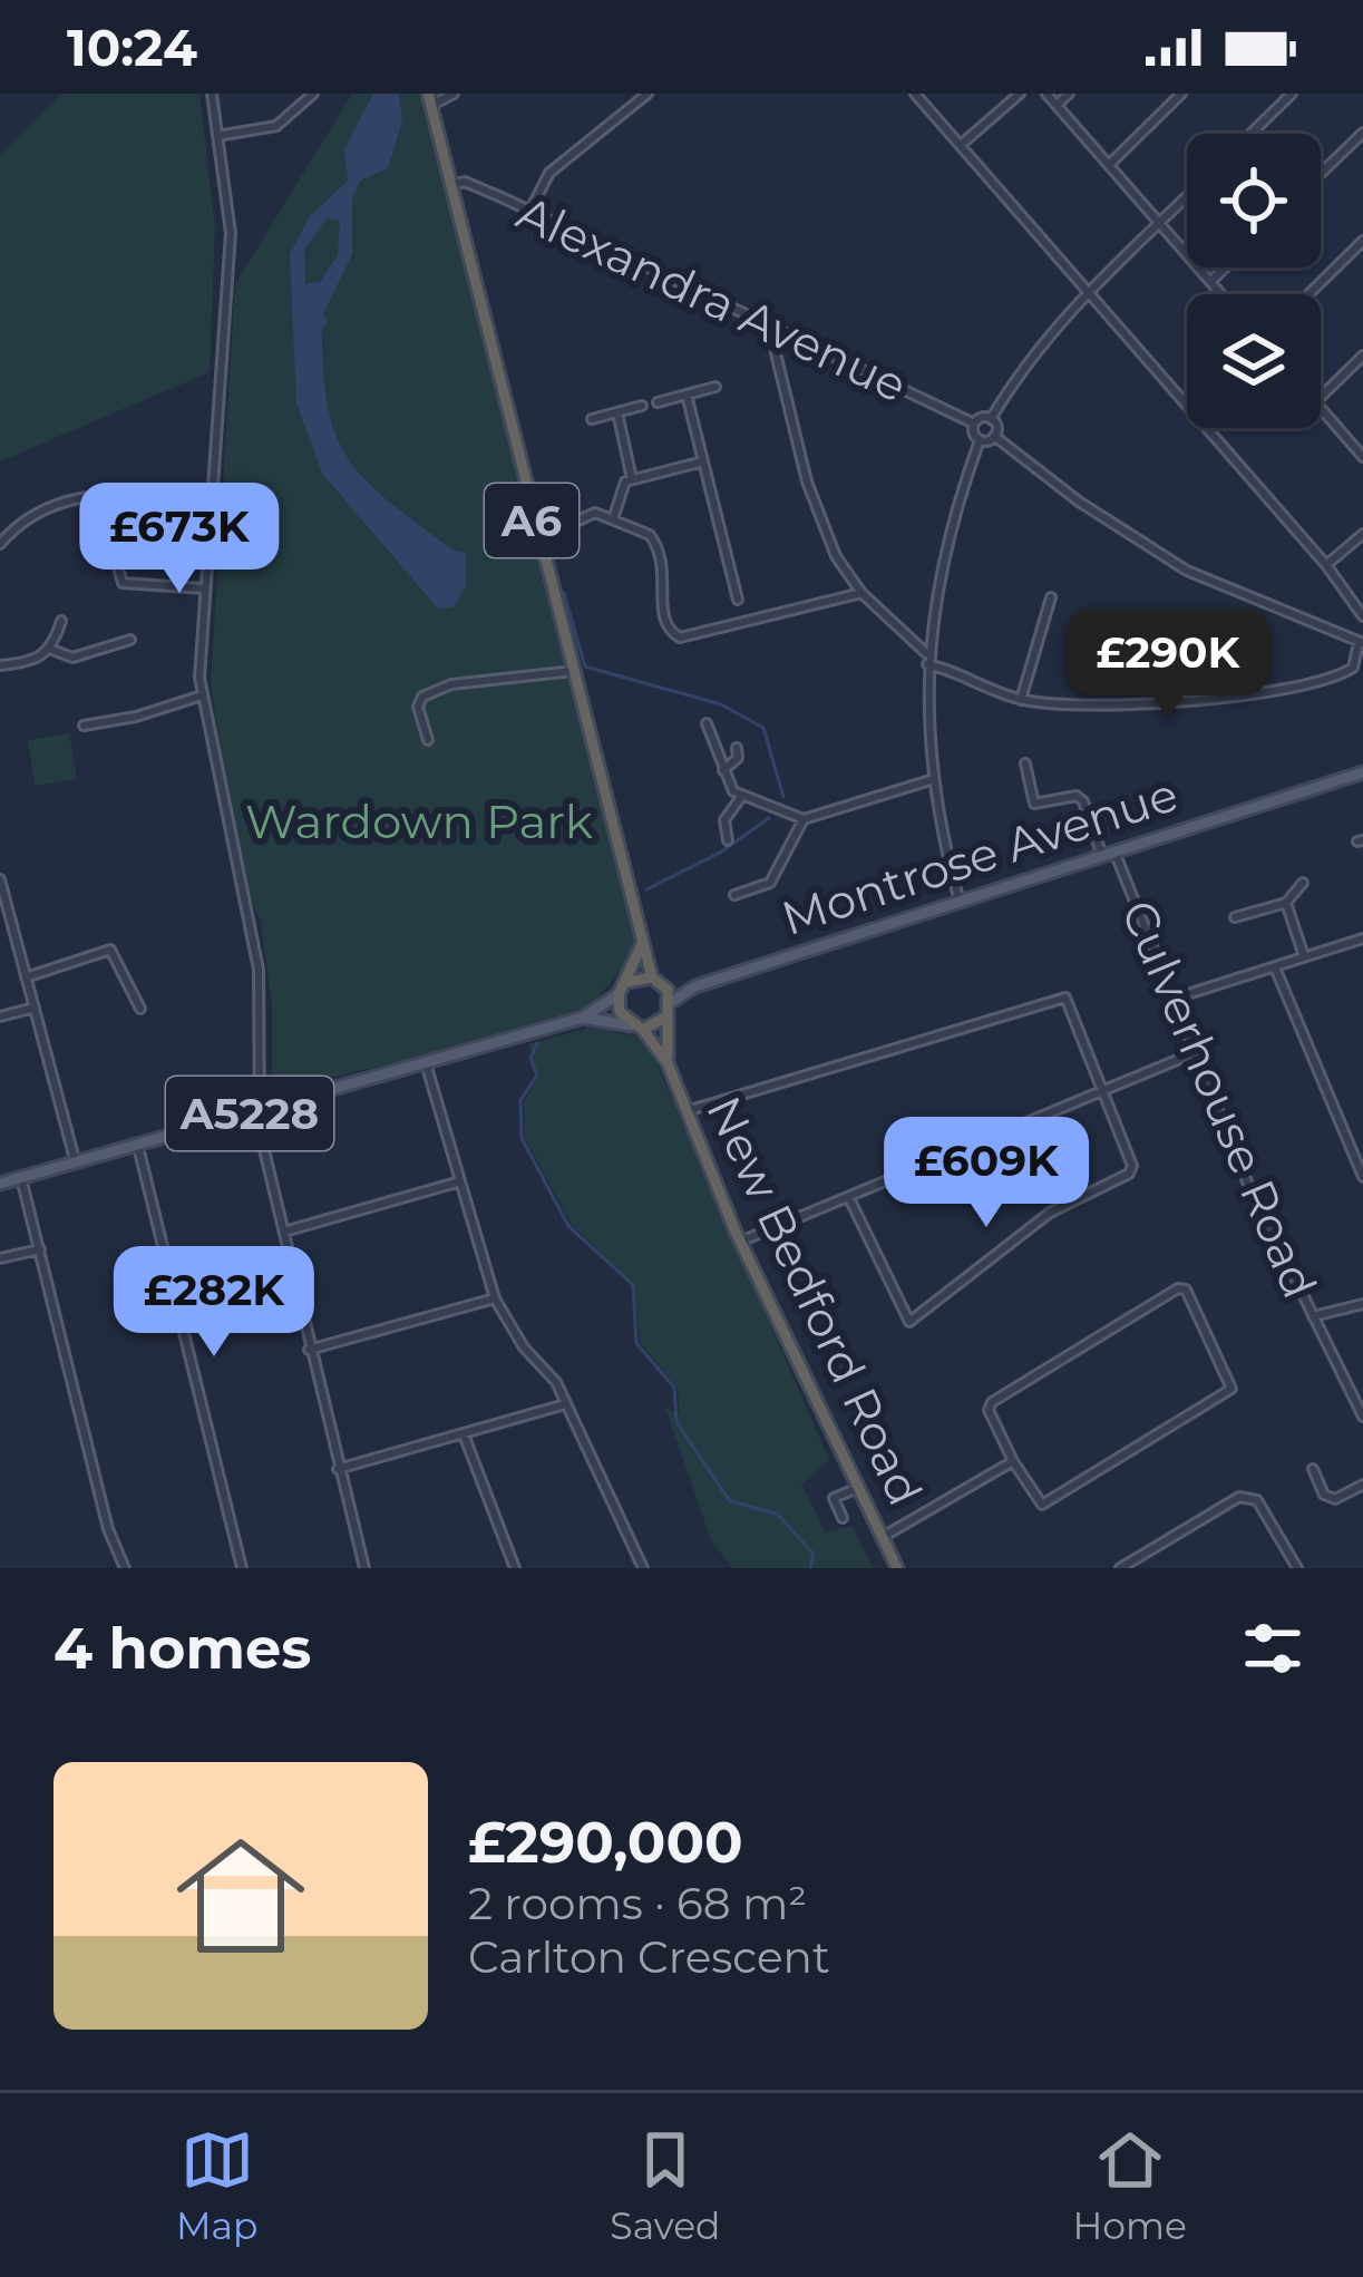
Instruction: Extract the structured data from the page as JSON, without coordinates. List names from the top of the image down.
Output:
{
  "streets": {
    "highway": ["A6", "New Bedford Road"],
    "main road": ["Montrose Avenue", "A5228"],
    "street": ["Alexandra Avenue", "Culverhouse Road"]
  },
  "crossings": [
    ["Alexandra Avenue", "A6"],
    ["A6", "Montrose Avenue"],
    ["A6", "A5228"],
    ["A6", "New Bedford Road"],
    ["Montrose Avenue", "Culverhouse Road"],
    ["Montrose Avenue", "A5228"],
    ["Montrose Avenue", "New Bedford Road"],
    ["A5228", "New Bedford Road"]
  ],
  "parks": ["Wardown Park"],
  "page": {
    "status": "10:24",
    "price": [
      "£673K",
      "£290K",
      "£609K",
      "£282K"
    ],
    "heading": "4 homes",
    "list": [
      {
        "name": "£290,000",
        "note": "2 rooms · 68 m² · Carlton Crescent"
      }
    ],
    "tabs": ["Map", "Saved", "Home"]
  }
}
